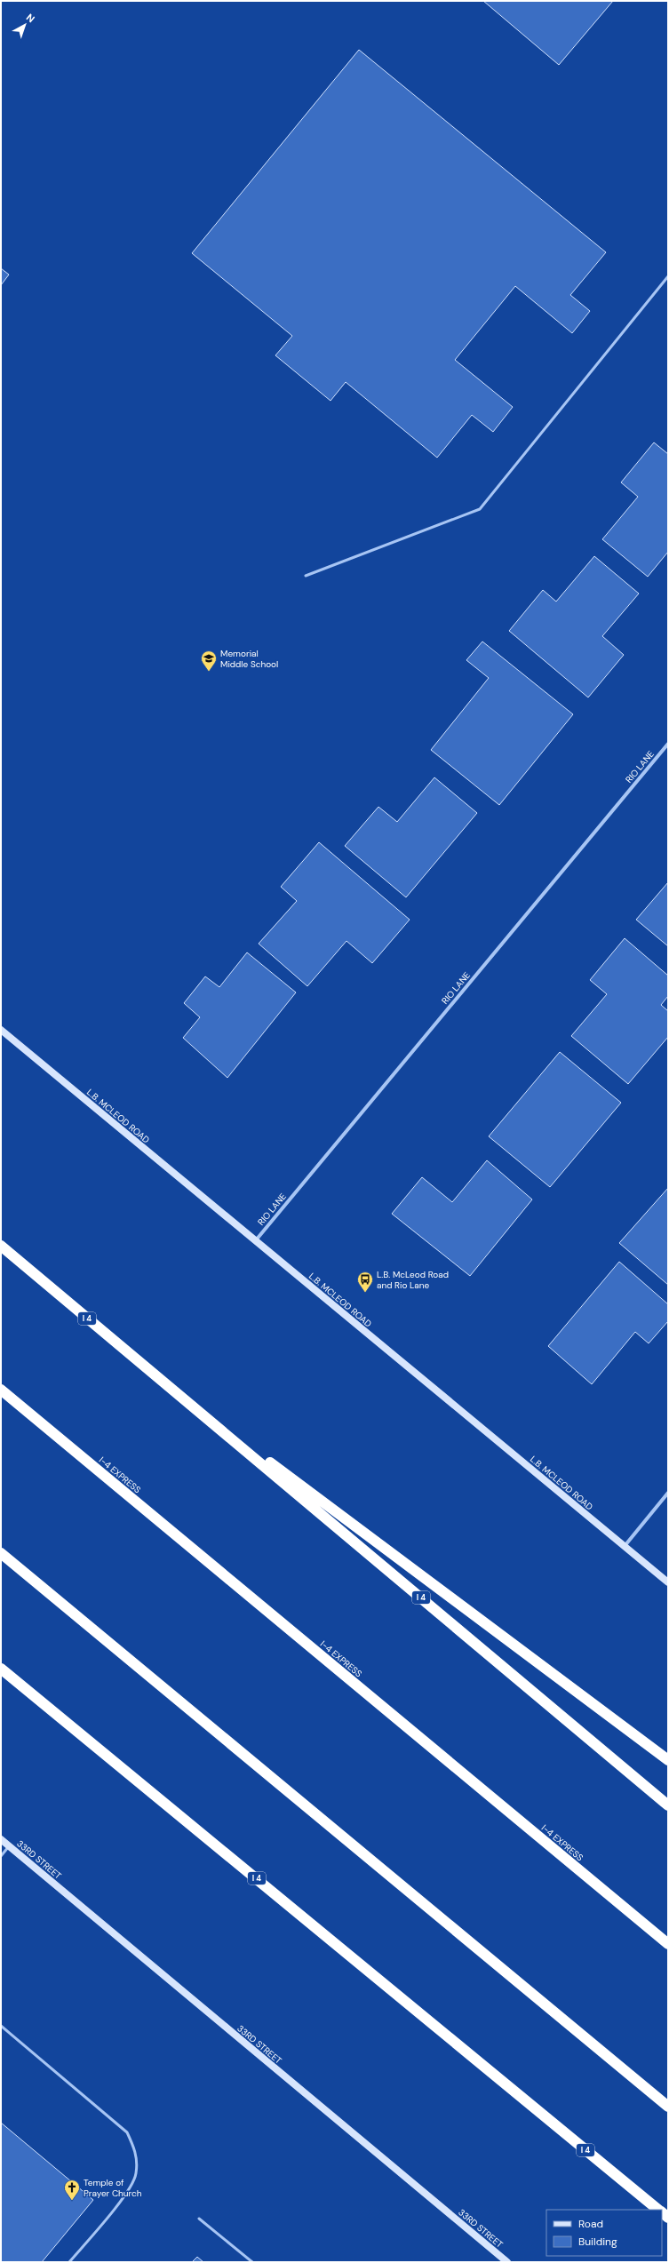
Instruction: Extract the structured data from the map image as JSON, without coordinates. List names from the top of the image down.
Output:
{
  "streets": {
    "highway": ["I 4", "I-4 EXPRESS"],
    "street": ["RIO LANE", "L.B. MCLEOD ROAD", "33RD STREET"]
  },
  "crossings": [
    ["RIO LANE", "L.B. MCLEOD ROAD"]
  ],
  "places": {
    "school or university": ["Memorial Middle School"],
    "bus stop": ["L.B. McLeod Road and Rio Lane"],
    "church": ["Temple of Prayer Church"]
  },
  "legend": ["Road", "Building"],
  "north": "top right"
}
